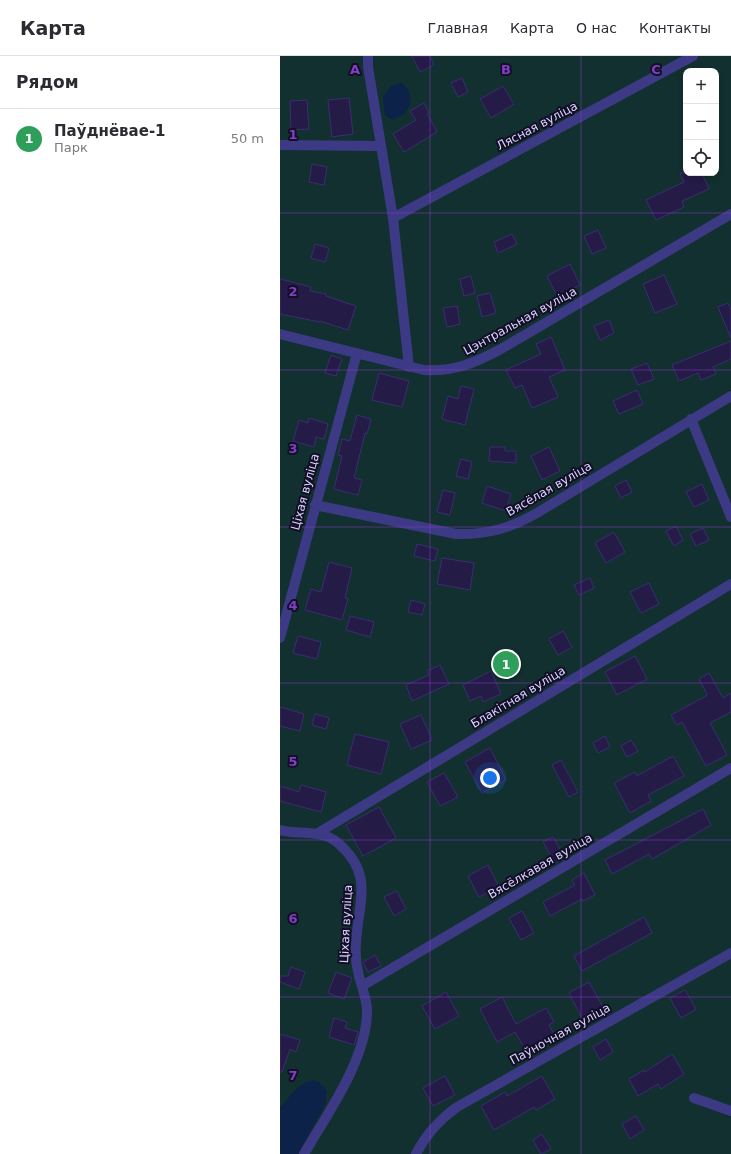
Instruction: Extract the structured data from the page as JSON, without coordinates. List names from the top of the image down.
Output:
{
  "streets": {
    "lane": [
      "Лясная вуліца",
      "Цэнтральная вуліца",
      "Вясёлая вуліца",
      "Ціхая вуліца",
      "Блакітная вуліца",
      "Вясёлкавая вуліца",
      "Паўночная вуліца"
    ]
  },
  "crossings": [
    ["Цэнтральная вуліца", "Ціхая вуліца"],
    ["Вясёлая вуліца", "Ціхая вуліца"],
    ["Ціхая вуліца", "Блакітная вуліца"],
    ["Ціхая вуліца", "Вясёлкавая вуліца"]
  ],
  "page": {
    "header": "Карта",
    "nav": [
      "Главная",
      "Карта",
      "О нас",
      "Контакты"
    ],
    "heading": "Рядом",
    "map_buttons": ["+", "−"],
    "list": [
      {
        "mark": "1",
        "name": "Паўднёвае-1",
        "note": "Парк",
        "value": "50 m"
      }
    ],
    "pins": "1"
  },
  "grid": {
    "columns": ["A", "B", "C"],
    "rows": [
      "1",
      "2",
      "3",
      "4",
      "5",
      "6",
      "7"
    ]
  }
}
